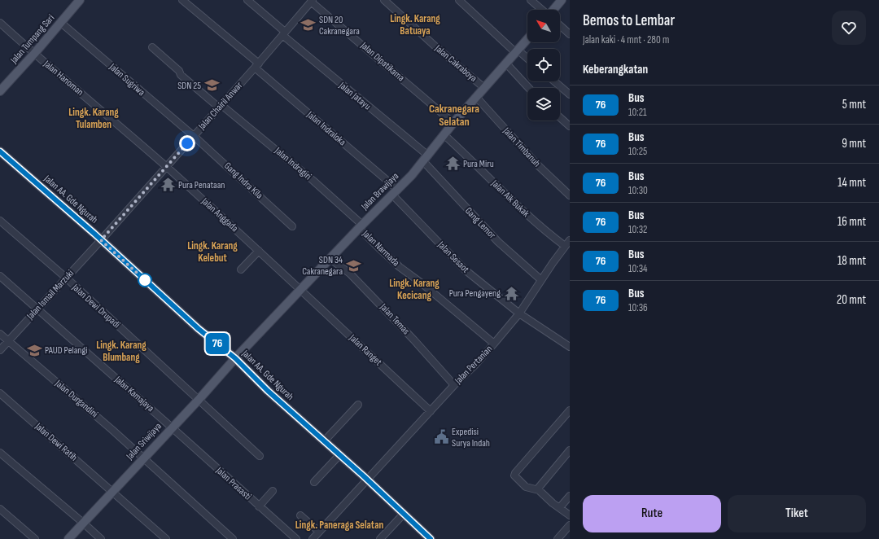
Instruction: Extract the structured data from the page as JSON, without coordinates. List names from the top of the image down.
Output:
{
  "streets": {
    "main road": [
      "Jalan Tumpang Sari",
      "Jalan Brawijaya",
      "Jalan AA. Gde Ngurah",
      "Jalan Sriwijaya"
    ],
    "street": [
      "Jalan Dipatikama",
      "Jalan Cakraboya",
      "Jalan Hanoman",
      "Jalan Sugriwa",
      "Jalan Jatayu",
      "Jalan Chairil Anwar",
      "Jalan Indraloka",
      "Jalan Timbanuh",
      "Jalan Indragiri",
      "Gang Indra Kila",
      "Jalan Aik Bukak",
      "Jalan Anggada",
      "Gang Lemor",
      "Jalan Narmada",
      "Jalan Sesaot",
      "Jalan Ismail Marzuki",
      "Jalan Dewi Drupadi",
      "Jalan Temas",
      "Jalan Ranget",
      "Jalan Pertanian",
      "Jalan Kamajaya",
      "Jalan Durgandini",
      "Jalan Dewi Ratih",
      "Jalan Prasasti"
    ]
  },
  "crossings": [
    ["Jalan Tumpang Sari", "Jalan Hanoman"],
    ["Jalan Tumpang Sari", "Jalan Sugriwa"],
    ["Jalan Dipatikama", "Jalan Chairil Anwar"],
    ["Jalan Dipatikama", "Jalan Brawijaya"],
    ["Jalan Cakraboya", "Jalan Brawijaya"],
    ["Jalan Hanoman", "Jalan Chairil Anwar"],
    ["Jalan Hanoman", "Jalan Anggada"],
    ["Jalan Sugriwa", "Jalan Chairil Anwar"],
    ["Jalan Sugriwa", "Gang Indra Kila"],
    ["Jalan Jatayu", "Jalan Chairil Anwar"],
    ["Jalan Jatayu", "Jalan Brawijaya"],
    ["Jalan Jatayu", "Gang Lemor"],
    ["Jalan Chairil Anwar", "Jalan Indraloka"],
    ["Jalan Chairil Anwar", "Jalan Indragiri"],
    ["Jalan Chairil Anwar", "Gang Indra Kila"],
    ["Jalan Chairil Anwar", "Jalan AA. Gde Ngurah"],
    ["Jalan Chairil Anwar", "Jalan Anggada"],
    ["Jalan Chairil Anwar", "Jalan Ismail Marzuki"],
    ["Jalan Indraloka", "Jalan Brawijaya"],
    ["Jalan Indraloka", "Jalan Sesaot"],
    ["Jalan Timbanuh", "Jalan Brawijaya"],
    ["Jalan Indragiri", "Jalan Brawijaya"],
    ["Jalan Indragiri", "Jalan Narmada"],
    ["Jalan Brawijaya", "Jalan Aik Bukak"],
    ["Jalan Brawijaya", "Jalan AA. Gde Ngurah"],
    ["Jalan Brawijaya", "Jalan Anggada"],
    ["Jalan Brawijaya", "Gang Lemor"],
    ["Jalan Brawijaya", "Jalan Narmada"],
    ["Jalan Brawijaya", "Jalan Sesaot"],
    ["Jalan Brawijaya", "Jalan Temas"],
    ["Jalan Brawijaya", "Jalan Ranget"],
    ["Jalan Brawijaya", "Jalan Sriwijaya"],
    ["Jalan Aik Bukak", "Jalan Pertanian"],
    ["Jalan AA. Gde Ngurah", "Jalan Ismail Marzuki"],
    ["Jalan AA. Gde Ngurah", "Jalan Pertanian"],
    ["Jalan AA. Gde Ngurah", "Jalan Sriwijaya"],
    ["Jalan Anggada", "Jalan Ranget"],
    ["Gang Lemor", "Jalan Pertanian"],
    ["Jalan Narmada", "Jalan Pertanian"],
    ["Jalan Sesaot", "Jalan Pertanian"],
    ["Jalan Ismail Marzuki", "Jalan Dewi Drupadi"],
    ["Jalan Ismail Marzuki", "Jalan Kamajaya"],
    ["Jalan Ismail Marzuki", "Jalan Durgandini"],
    ["Jalan Dewi Drupadi", "Jalan Sriwijaya"],
    ["Jalan Temas", "Jalan Pertanian"],
    ["Jalan Ranget", "Jalan Pertanian"],
    ["Jalan Kamajaya", "Jalan Sriwijaya"],
    ["Jalan Kamajaya", "Jalan Prasasti"],
    ["Jalan Durgandini", "Jalan Sriwijaya"],
    ["Jalan Sriwijaya", "Jalan Dewi Ratih"],
    ["Jalan Sriwijaya", "Jalan Prasasti"]
  ],
  "districts": [
    "Lingk. Karang Batuaya",
    "Cakranegara Selatan",
    "Lingk. Karang Tulamben",
    "Lingk. Karang Kelebut",
    "Lingk. Karang Kecicang",
    "Lingk. Karang Blumbang",
    "Lingk. Paneraga Selatan"
  ],
  "places": {
    "school or university": [
      "SDN 20 Cakranegara",
      "SDN 25",
      "SDN 34 Cakranegara",
      "PAUD Pelangi"
    ],
    "temple": ["Pura Miru", "Pura Penataan", "Pura Pengayeng"],
    "public building": ["Expedisi Surya Indah"]
  },
  "lines": ["bus line 76"],
  "north": "top left",
  "page": {
    "on_map": "76",
    "heading": [
      ["Bemos to Lembar", "Jalan kaki · 4 mnt · 280 m"],
      "Keberangkatan"
    ],
    "list": [
      {
        "mark": "76",
        "name": "Bus",
        "note": "10:21",
        "value": "5 mnt"
      },
      {
        "mark": "76",
        "name": "Bus",
        "note": "10:25",
        "value": "9 mnt"
      },
      {
        "mark": "76",
        "name": "Bus",
        "note": "10:30",
        "value": "14 mnt"
      },
      {
        "mark": "76",
        "name": "Bus",
        "note": "10:32",
        "value": "16 mnt"
      },
      {
        "mark": "76",
        "name": "Bus",
        "note": "10:34",
        "value": "18 mnt"
      },
      {
        "mark": "76",
        "name": "Bus",
        "note": "10:36",
        "value": "20 mnt"
      }
    ],
    "buttons": ["Rute", "Tiket"]
  }
}
